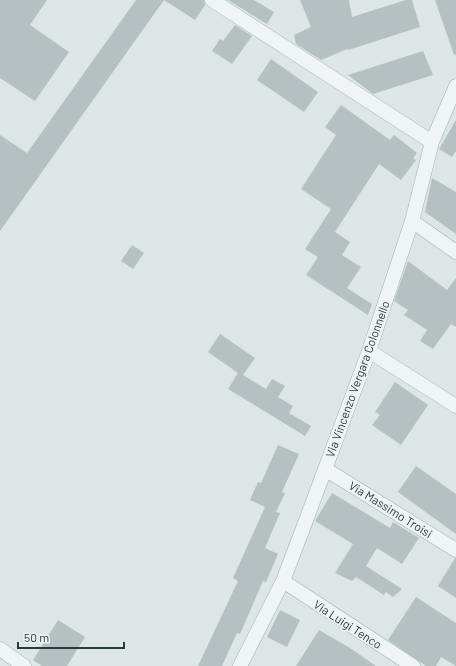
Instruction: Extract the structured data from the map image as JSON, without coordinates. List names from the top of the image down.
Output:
{
  "streets": {
    "street": ["Via Vincenzo Vergara Colonnello", "Via Massimo Troisi", "Via Luigi Tenco"]
  },
  "crossings": [
    ["Via Vincenzo Vergara Colonnello", "Via Massimo Troisi"],
    ["Via Vincenzo Vergara Colonnello", "Via Luigi Tenco"]
  ],
  "scale_bar": "50 m"
}
